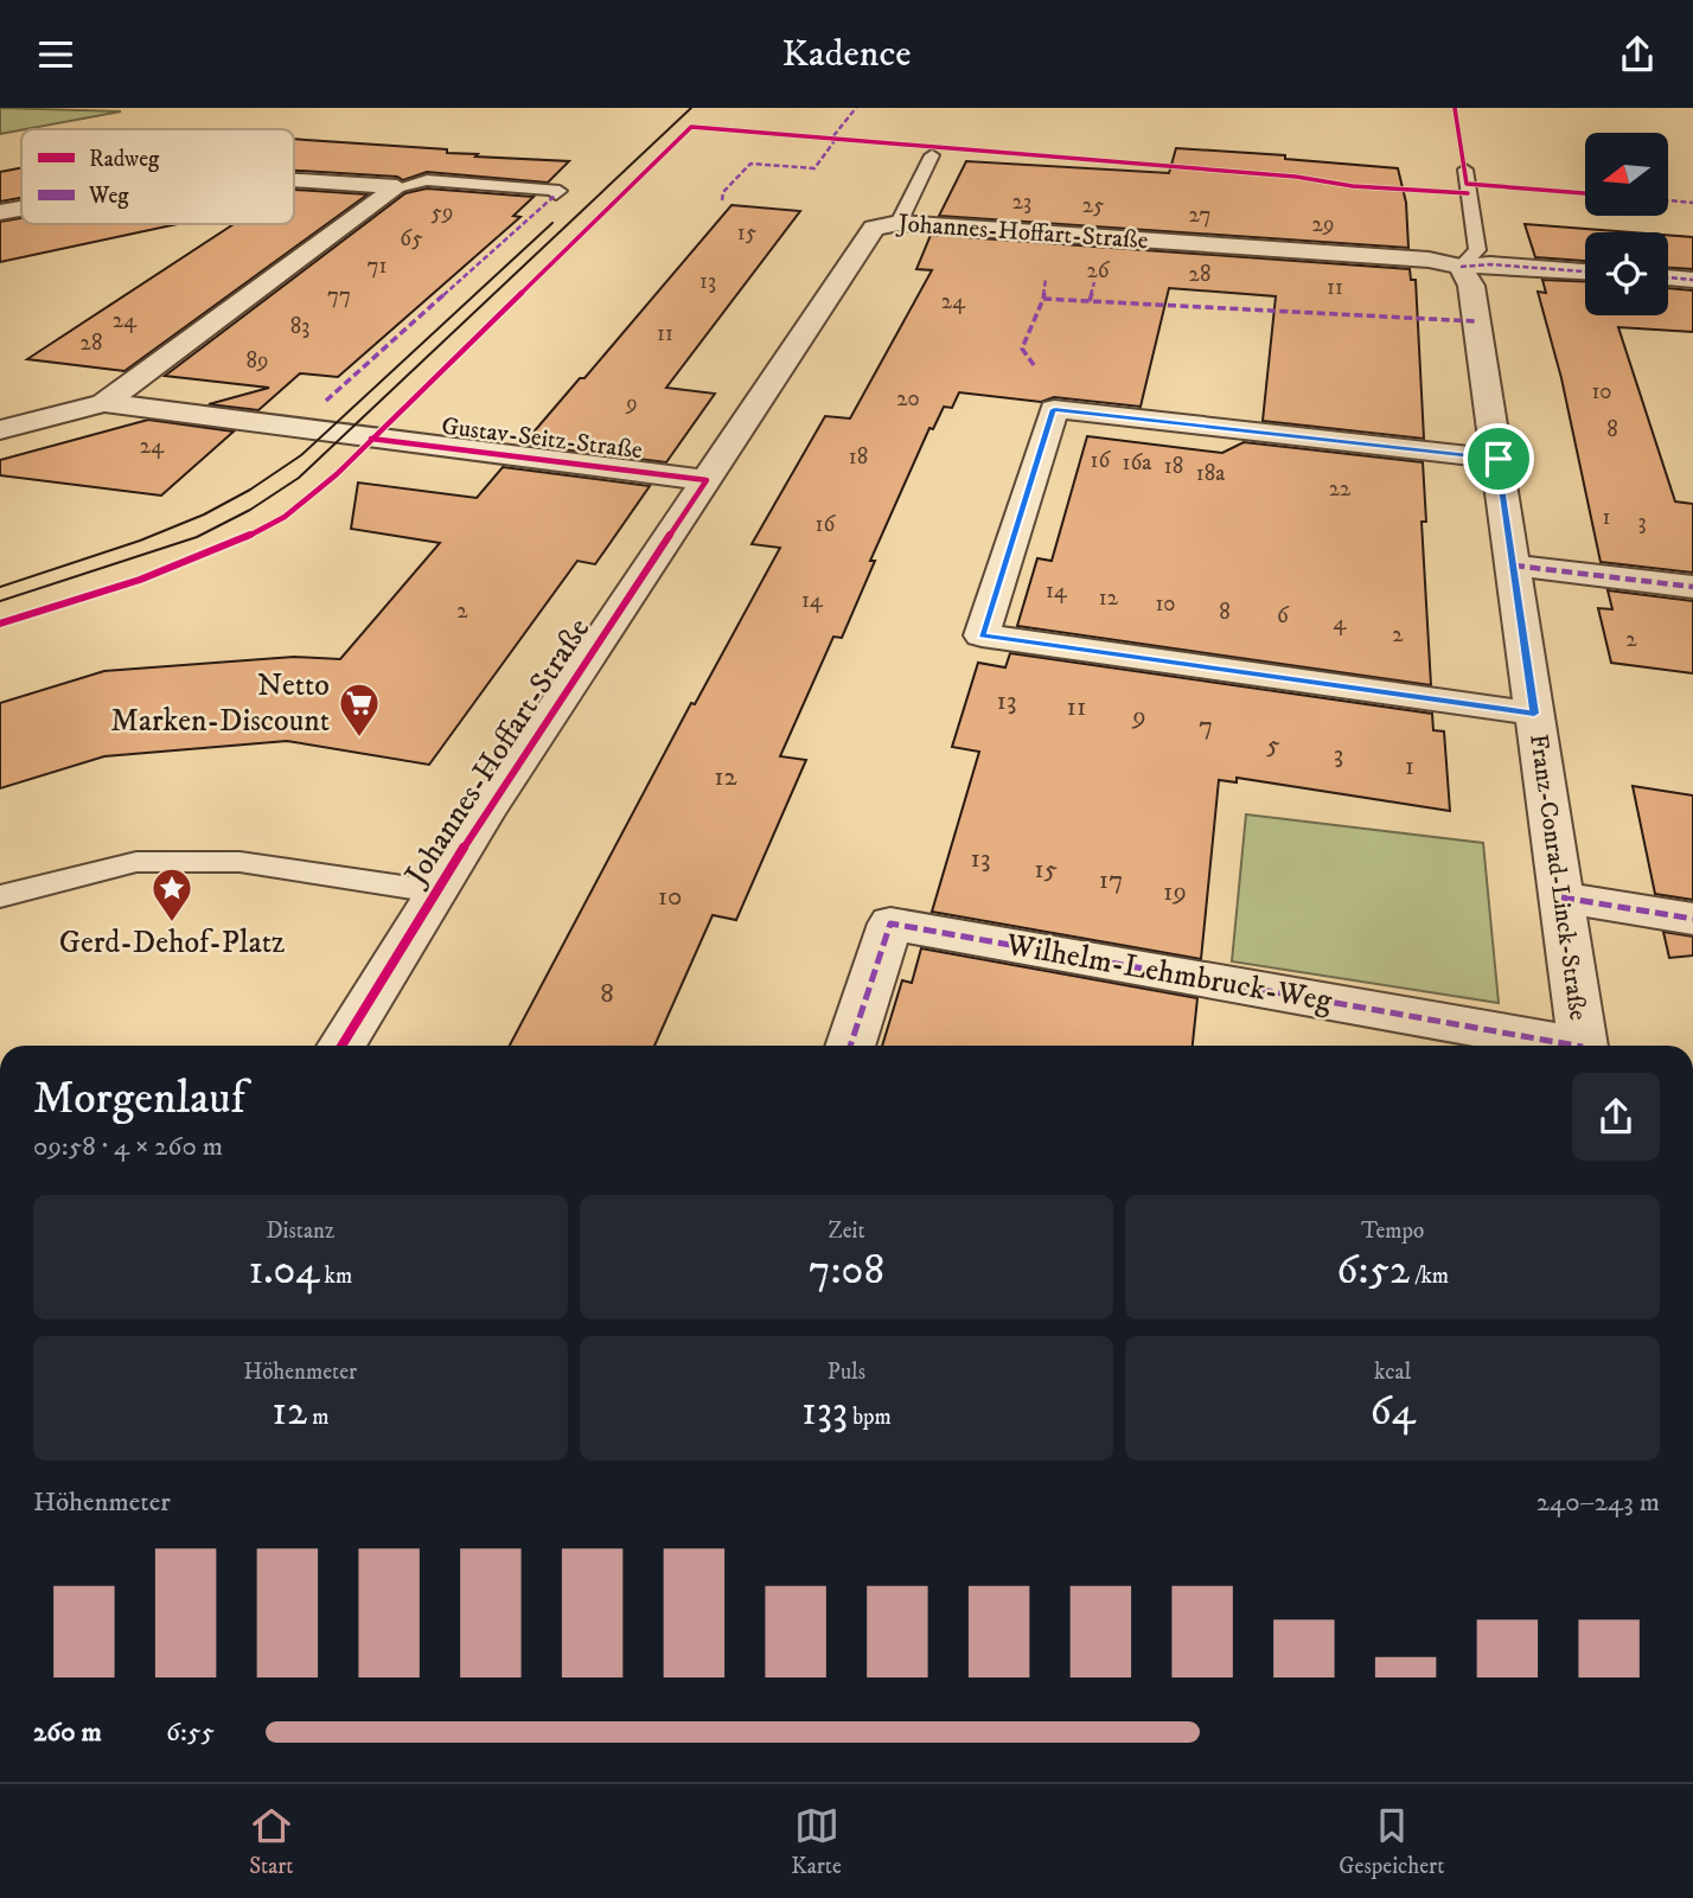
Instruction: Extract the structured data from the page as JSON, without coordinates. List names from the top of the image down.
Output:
{
  "streets": {
    "street": [
      "Johannes-Hoffart-Straße",
      "Gustav-Seitz-Straße",
      "Franz-Conrad-Linck-Straße",
      "Wilhelm-Lehmbruck-Weg"
    ]
  },
  "crossings": [
    ["Johannes-Hoffart-Straße", "Gustav-Seitz-Straße"],
    ["Johannes-Hoffart-Straße", "Franz-Conrad-Linck-Straße"]
  ],
  "places": {
    "supermarket": ["Netto Marken-Discount"],
    "place": ["Gerd-Dehof-Platz"]
  },
  "house_numbers": [
    "23",
    "25",
    "59",
    "27",
    "29",
    "15",
    "65",
    "71",
    "26",
    "28",
    "13",
    "11",
    "77",
    "24",
    "24",
    "83",
    "11",
    "28",
    "89",
    "10",
    "20",
    "9",
    "8",
    "24",
    "18",
    "16",
    "16a",
    "18",
    "18a",
    "22",
    "1",
    "3",
    "16",
    "14",
    "12",
    "14",
    "10",
    "2",
    "8",
    "6",
    "4",
    "2",
    "2",
    "13",
    "11",
    "9",
    "7",
    "5",
    "3",
    "1",
    "12",
    "13",
    "15",
    "17",
    "19",
    "10",
    "8"
  ],
  "legend": ["Radweg", "Weg"],
  "north": "left",
  "page": {
    "header": "Kadence",
    "heading": ["Morgenlauf", "09:58 · 4 × 260 m"],
    "stats": [
      ["Distanz", "1.04 km"],
      ["Zeit", "7:08"],
      ["Tempo", "6:52 /km"],
      ["Höhenmeter", "12 m"],
      ["Puls", "133 bpm"],
      ["kcal", "64"]
    ],
    "chart": ["Höhenmeter", "240–243 m"],
    "list": [
      {
        "name": "260 m",
        "note": "6:55"
      }
    ],
    "tabs": ["Start", "Karte", "Gespeichert"]
  }
}
